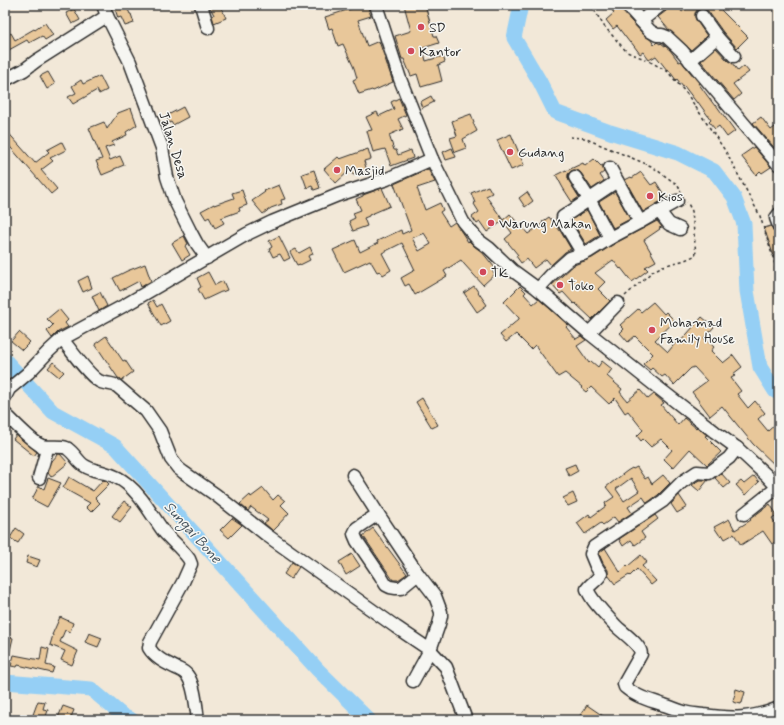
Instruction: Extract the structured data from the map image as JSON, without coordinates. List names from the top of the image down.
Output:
{
  "streets": {
    "street": ["Jalan Desa"]
  },
  "water": ["Sungai Bone"],
  "places": [
    "SD",
    "Kantor",
    "Gudang",
    "Masjid",
    "Kios",
    "Warung Makan",
    "TK",
    "Toko",
    "Mohamad Family House"
  ]
}
